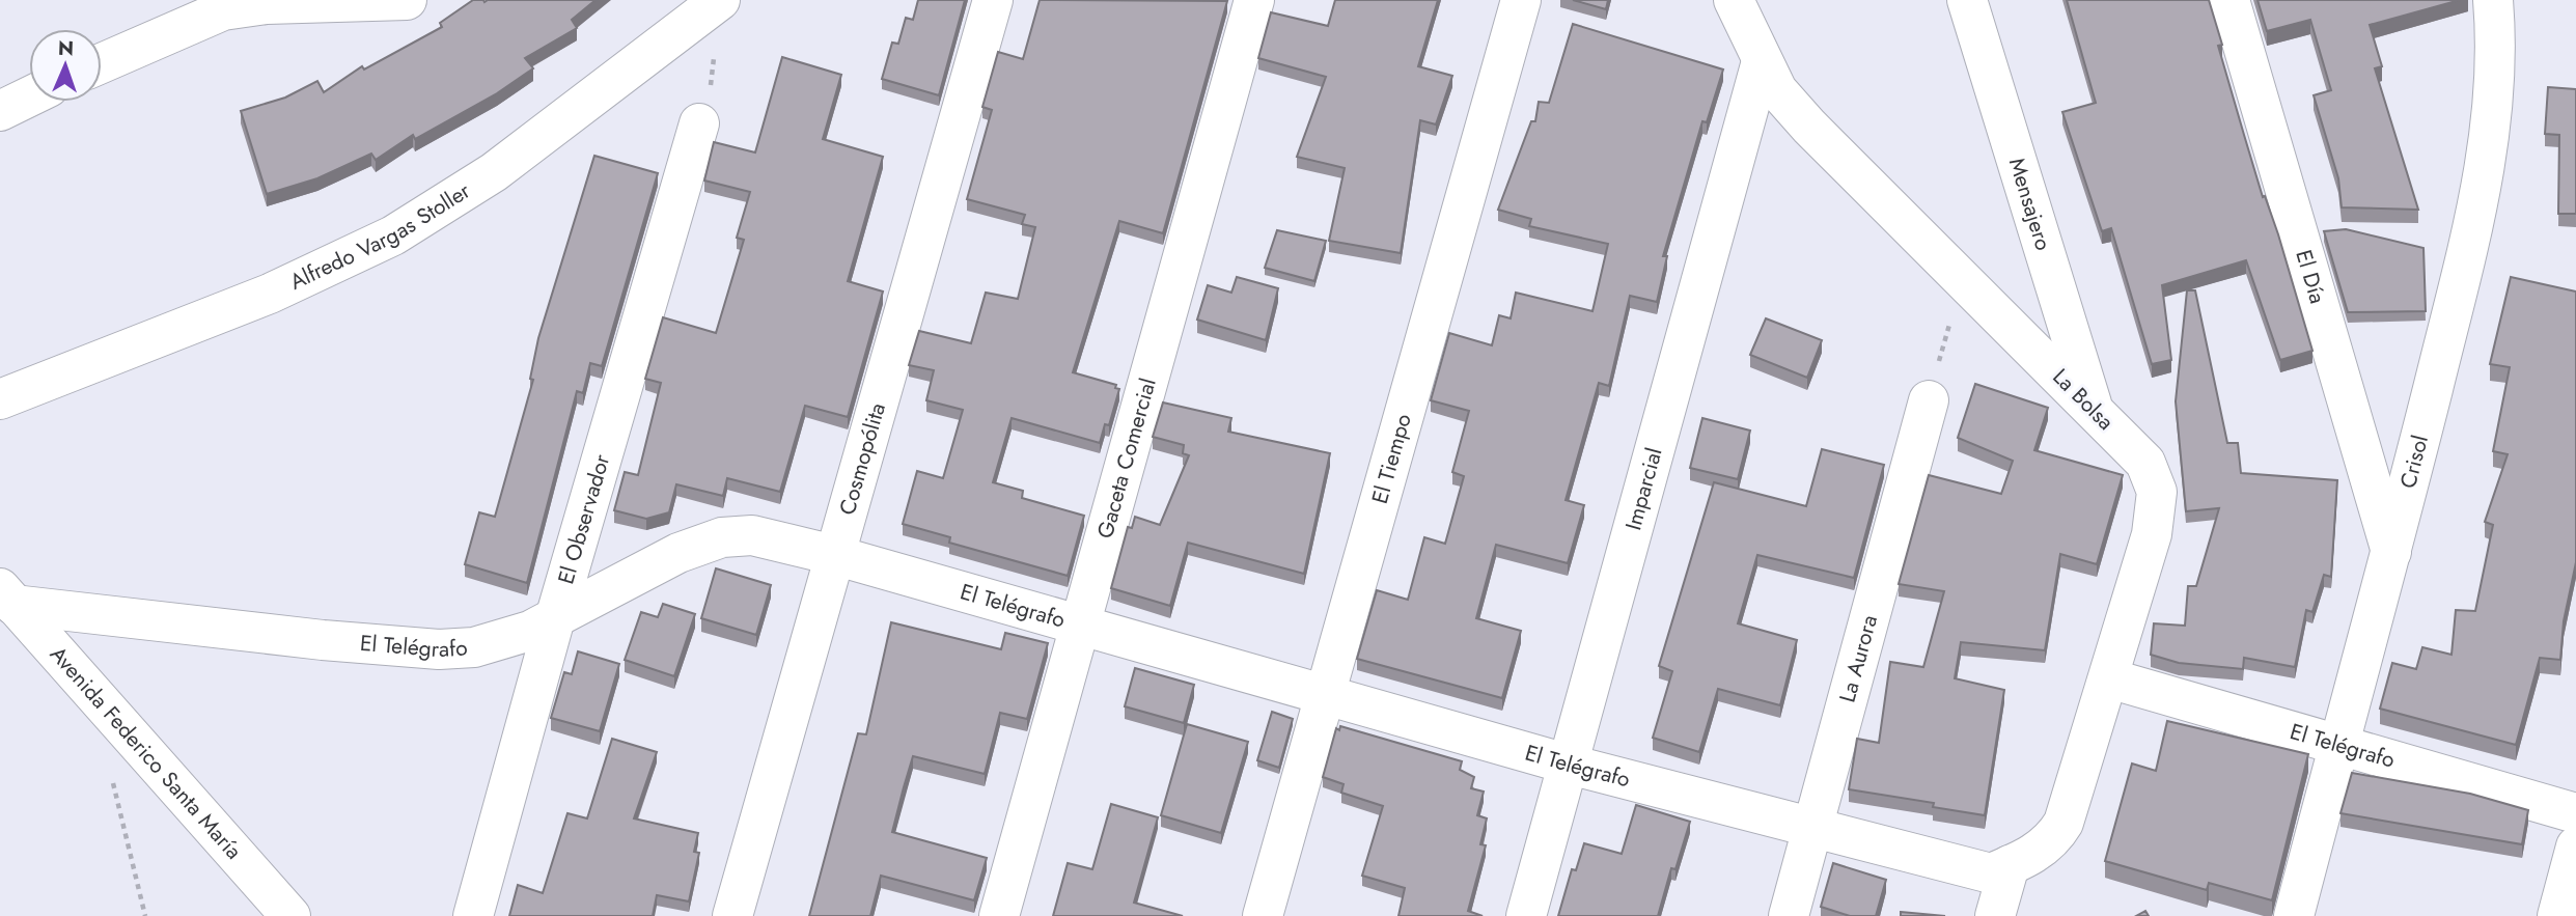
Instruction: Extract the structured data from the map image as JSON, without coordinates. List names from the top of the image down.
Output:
{
  "streets": {
    "street": [
      "Mensajero",
      "Alfredo Vargas Stoller",
      "El Día",
      "La Bolsa",
      "Cosmopólita",
      "Gaceta Comercial",
      "El Tiempo",
      "Crisol",
      "Imparcial",
      "El Observador",
      "El Telégrafo",
      "La Aurora",
      "Avenida Federico Santa María"
    ]
  },
  "crossings": [
    ["Mensajero", "La Bolsa"],
    ["El Día", "Crisol"],
    ["La Bolsa", "Imparcial"],
    ["La Bolsa", "El Telégrafo"],
    ["Cosmopólita", "El Telégrafo"],
    ["Gaceta Comercial", "El Telégrafo"],
    ["El Tiempo", "El Telégrafo"],
    ["Crisol", "El Telégrafo"],
    ["Imparcial", "El Telégrafo"],
    ["El Observador", "El Telégrafo"],
    ["El Telégrafo", "La Aurora"],
    ["El Telégrafo", "Avenida Federico Santa María"]
  ],
  "north": "top"
}
